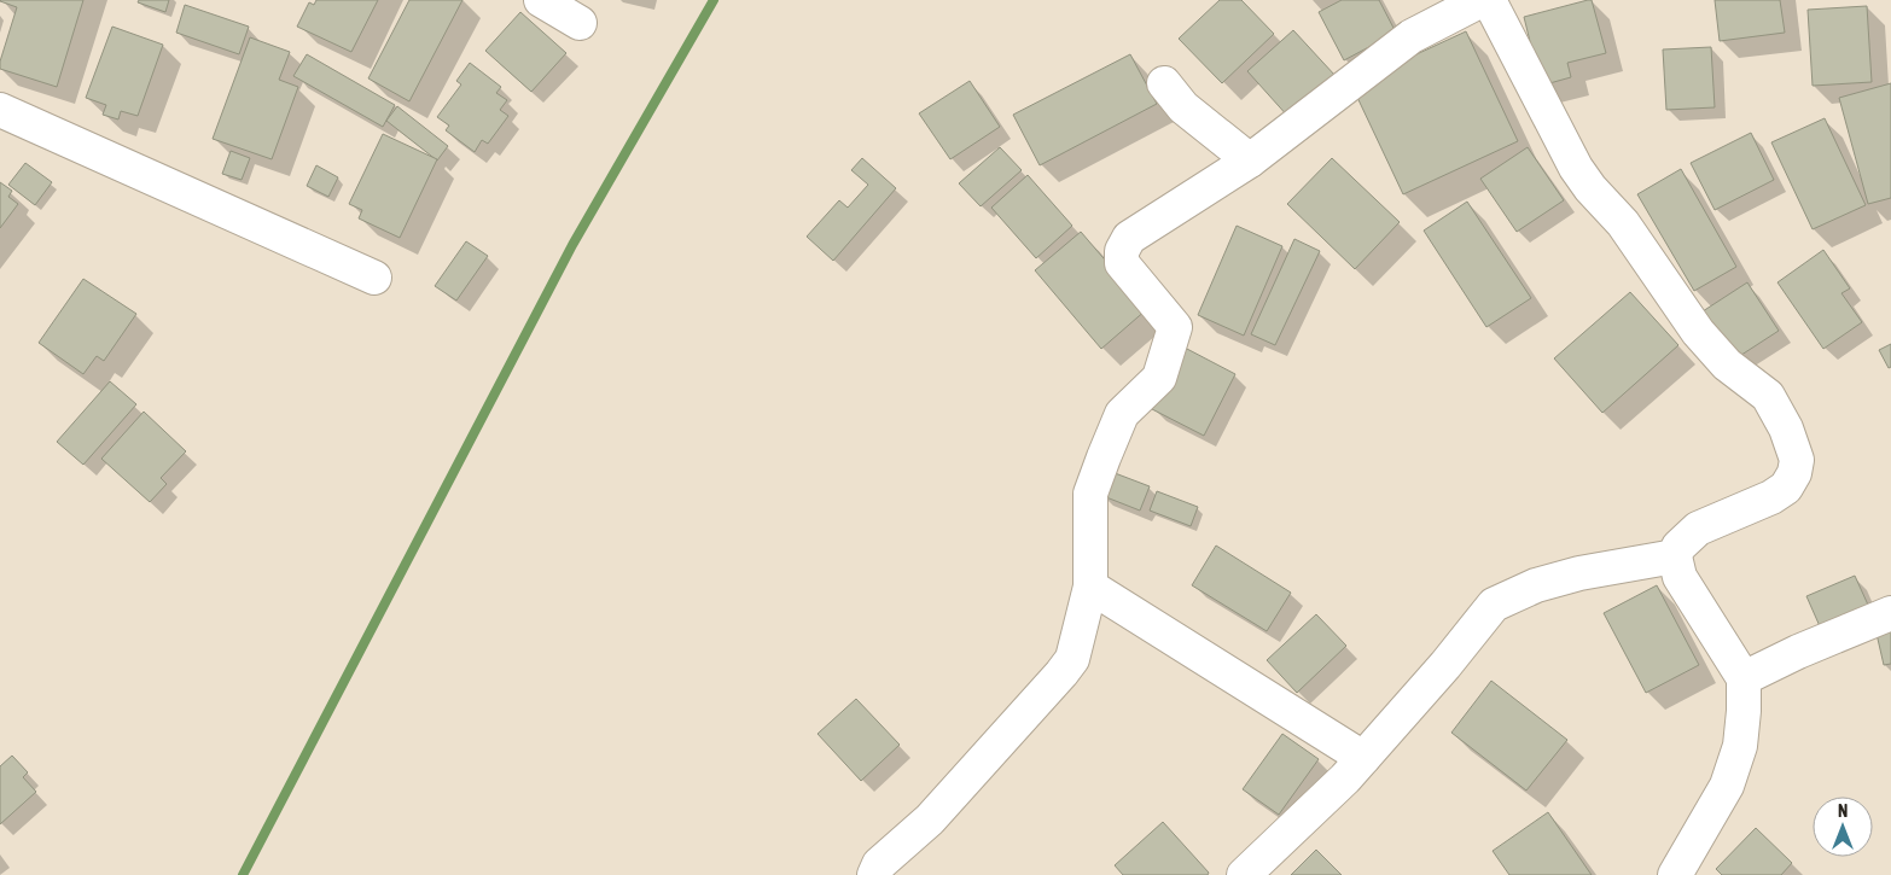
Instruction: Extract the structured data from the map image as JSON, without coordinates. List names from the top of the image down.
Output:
{
  "north": "top"
}
